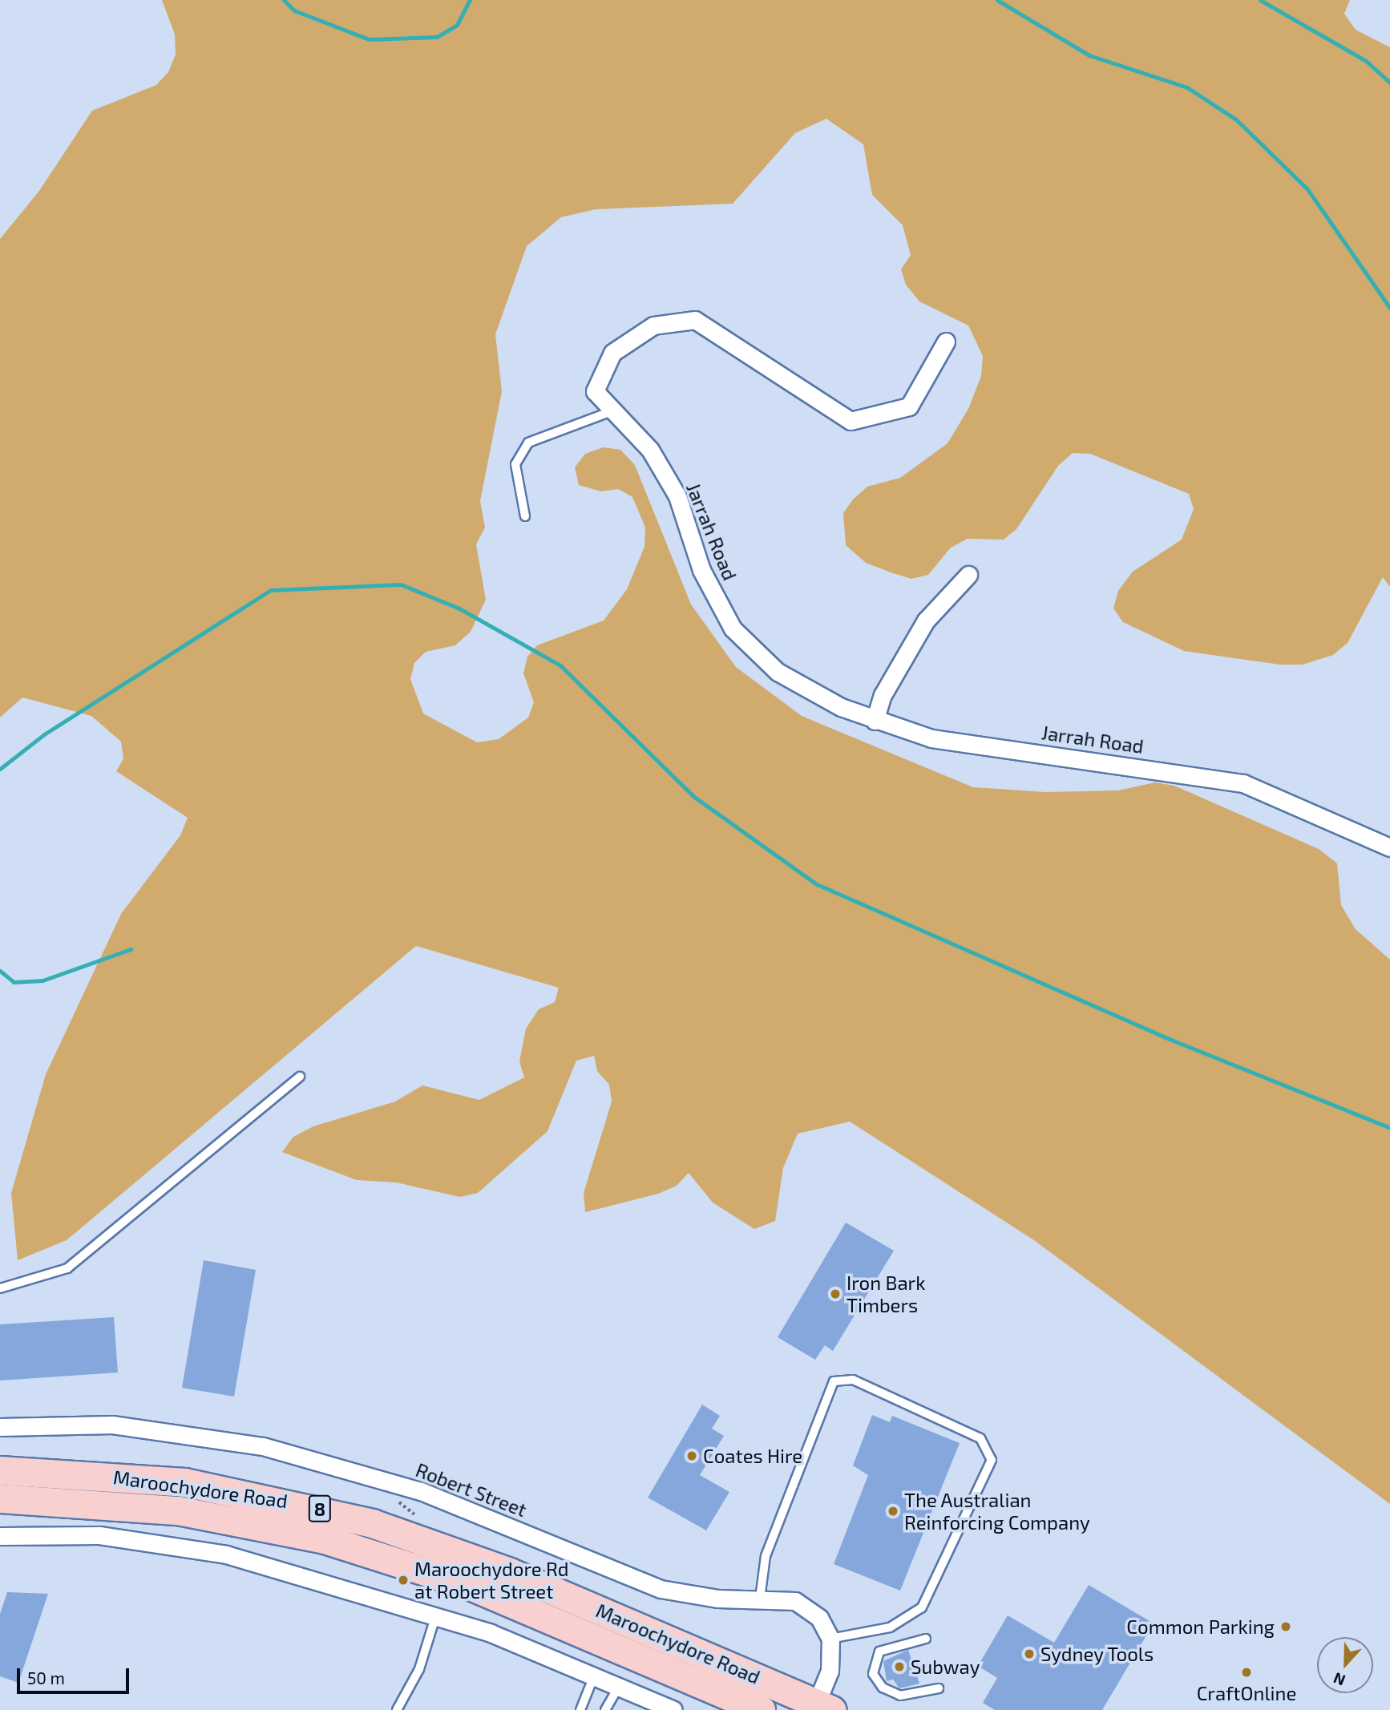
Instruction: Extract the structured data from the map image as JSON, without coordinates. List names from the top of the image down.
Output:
{
  "streets": {
    "highway": ["Maroochydore Road", "8"],
    "street": ["Jarrah Road", "Robert Street"]
  },
  "places": [
    "Iron Bark Timbers",
    "Coates Hire",
    "The Australian Reinforcing Company",
    "Maroochydore Rd at Robert Street",
    "Common Parking",
    "Sydney Tools",
    "Subway",
    "CraftOnline"
  ],
  "scale_bar": "50 m",
  "north": "bottom"
}
